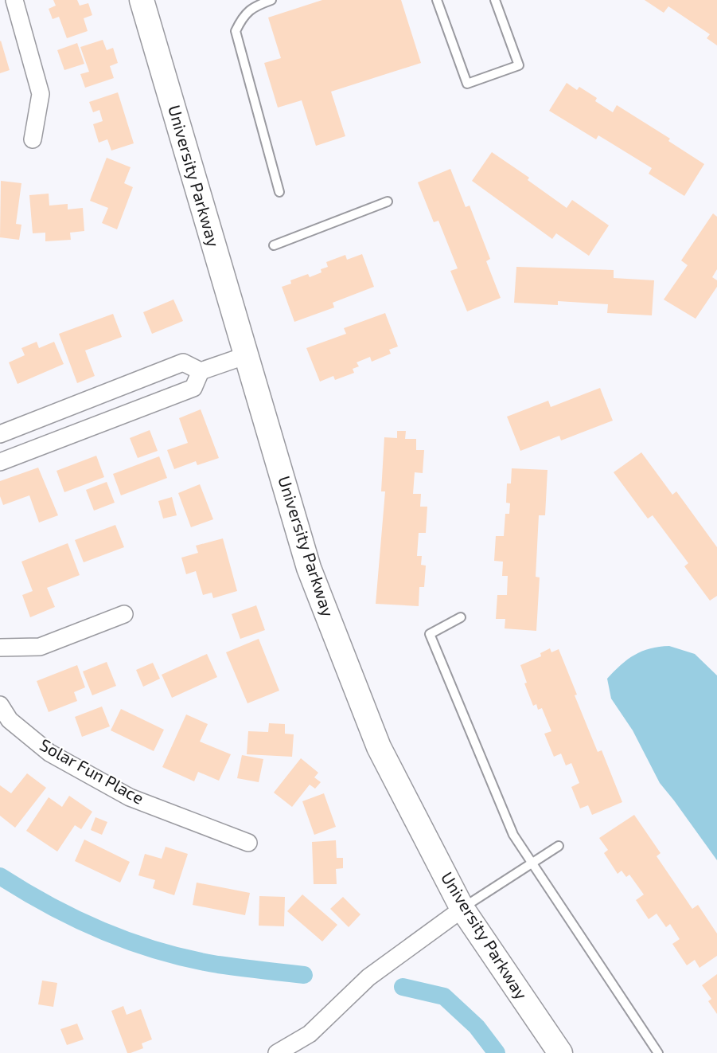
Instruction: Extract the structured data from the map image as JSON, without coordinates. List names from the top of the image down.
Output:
{
  "streets": {
    "main road": ["University Parkway"],
    "street": ["Solar Fun Place"]
  }
}
